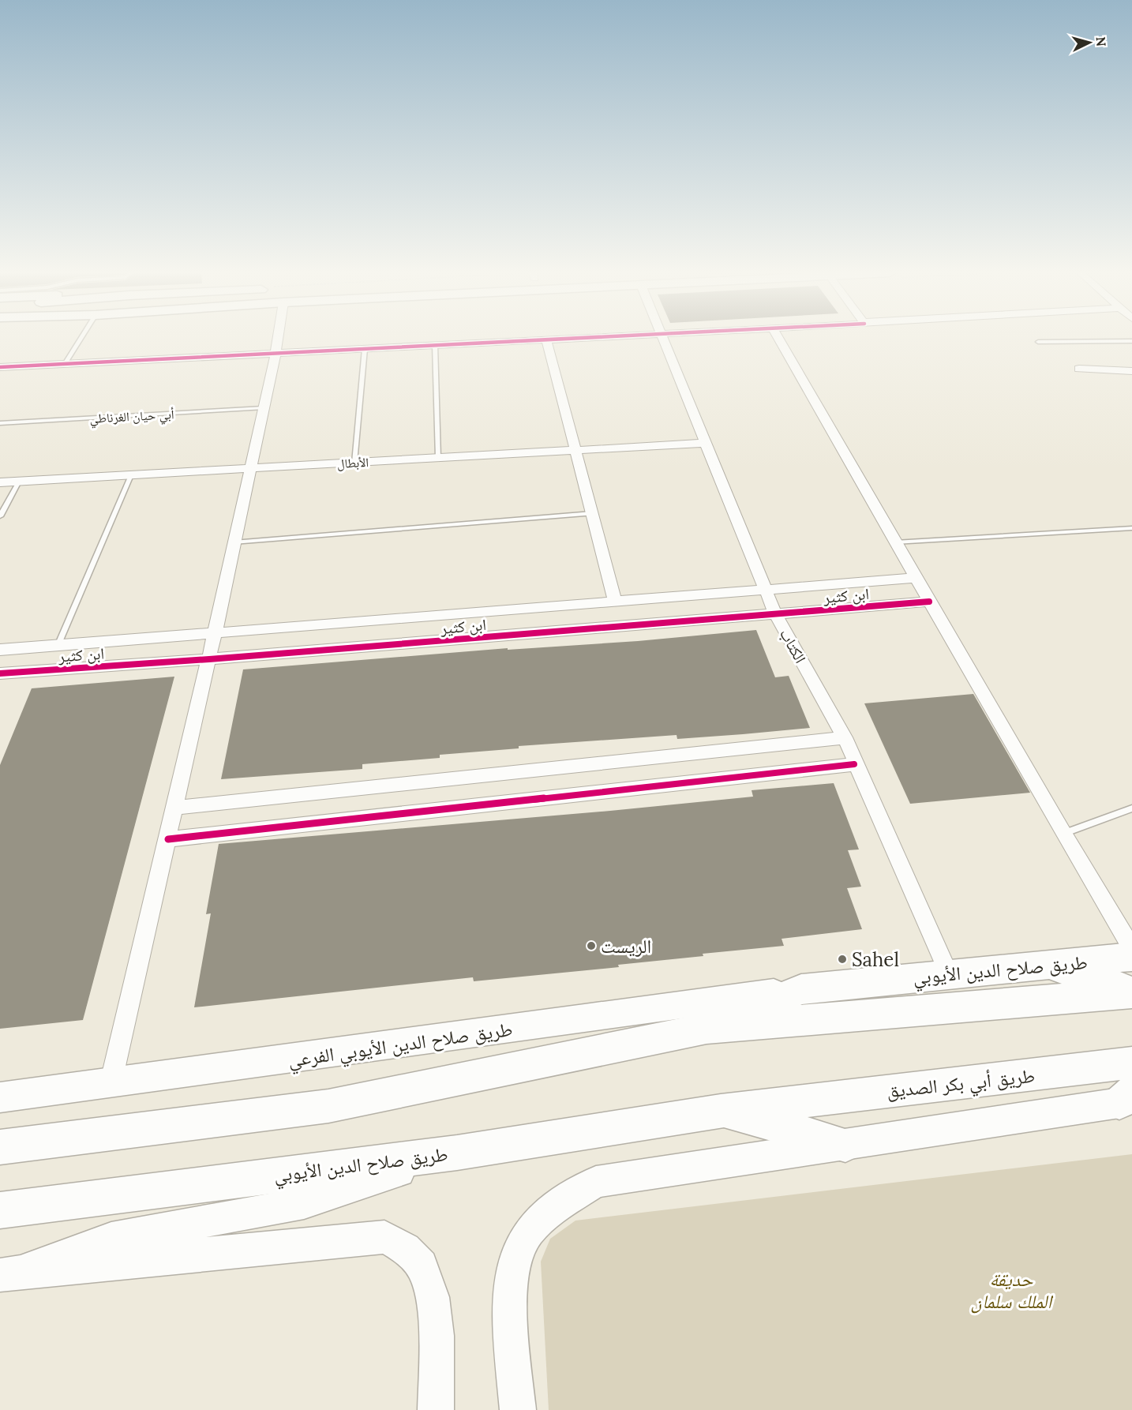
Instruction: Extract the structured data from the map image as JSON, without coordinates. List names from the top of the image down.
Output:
{
  "streets": {
    "main road": ["طريق صلاح الدين الأيوبي", "طريق صلاح الدين الأيوبي الفرعي", "طريق أبي بكر الصديق"],
    "street": ["الأبطال", "ابن كثير", "الكتاب"],
    "lane": ["أبي حيان الغرناطي"]
  },
  "crossings": [
    ["الأبطال", "الكتاب"],
    ["ابن كثير", "الكتاب"],
    ["الكتاب", "طريق صلاح الدين الأيوبي"],
    ["طريق صلاح الدين الأيوبي", "طريق صلاح الدين الأيوبي الفرعي"],
    ["طريق صلاح الدين الأيوبي", "طريق أبي بكر الصديق"]
  ],
  "parks": ["حديقة الملك سلمان"],
  "places": ["الريست", "Sahel"],
  "north": "right"
}
